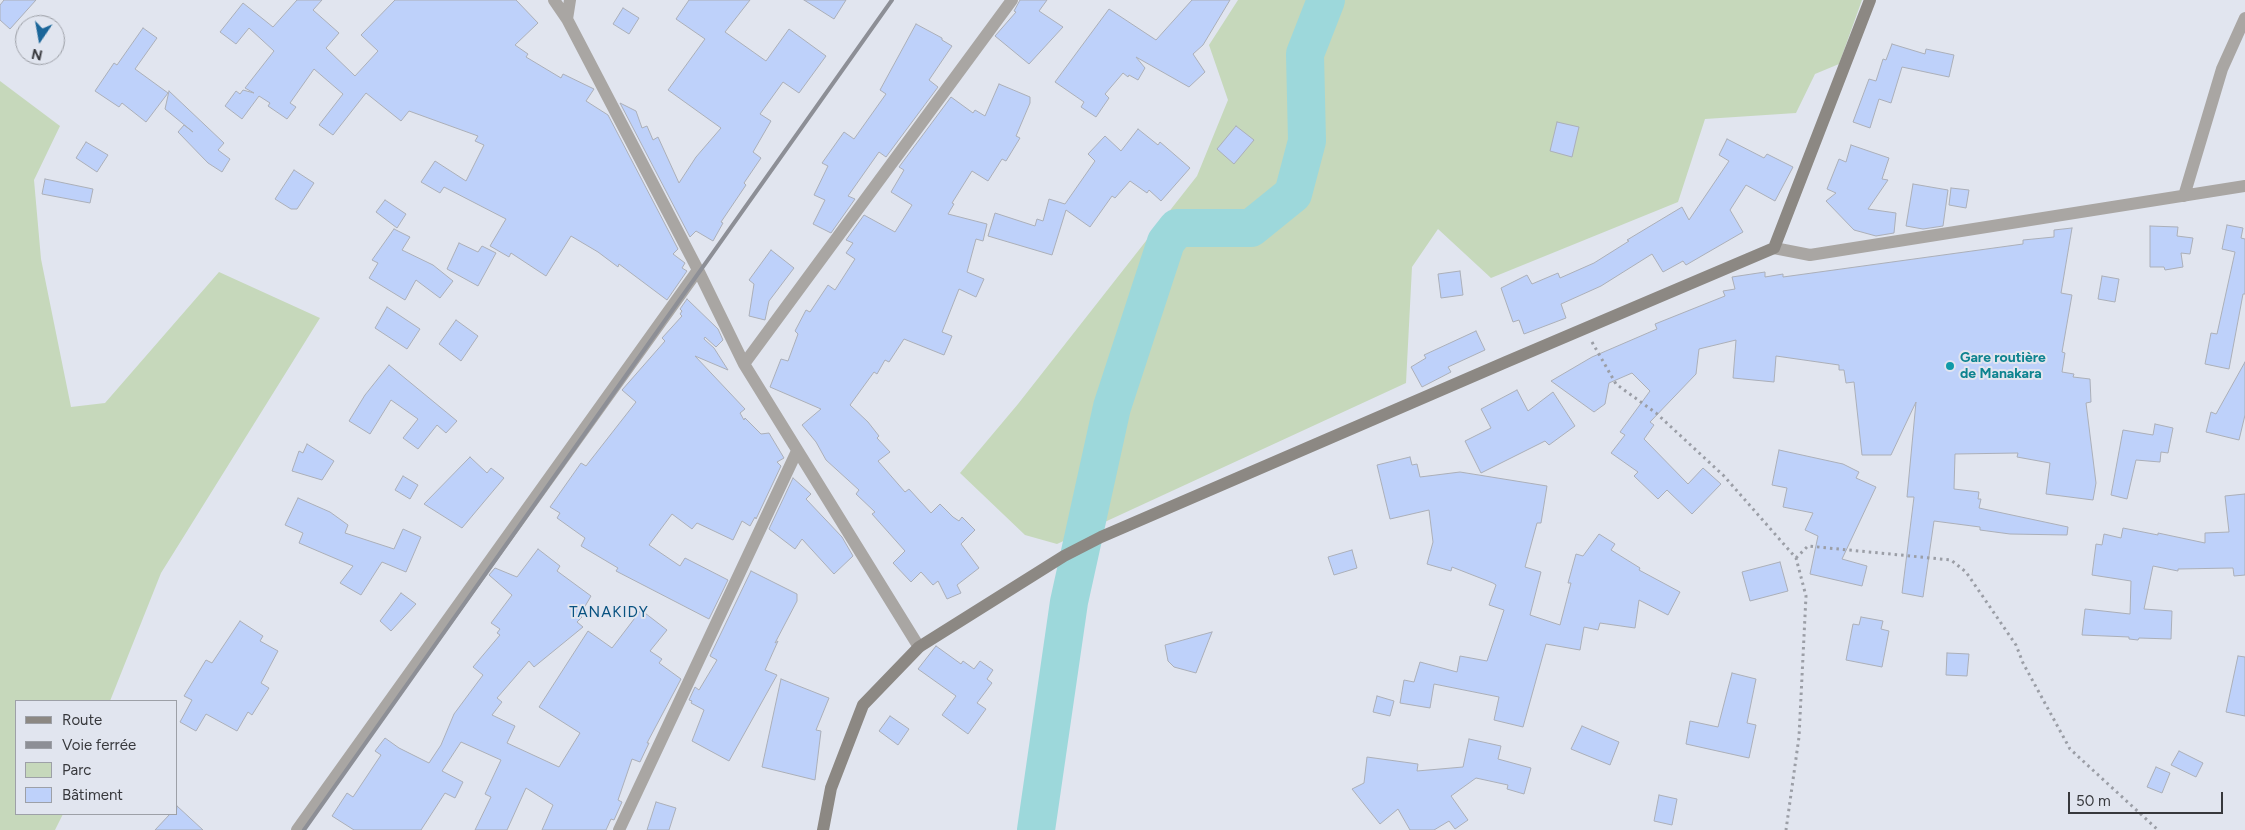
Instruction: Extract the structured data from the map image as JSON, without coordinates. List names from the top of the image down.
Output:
{
  "districts": ["TANAKIDY"],
  "places": ["Gare routière de Manakara"],
  "legend": [
    "Route",
    "Voie ferrée",
    "Parc",
    "Bâtiment"
  ],
  "scale_bar": "50 m",
  "north": "bottom"
}
